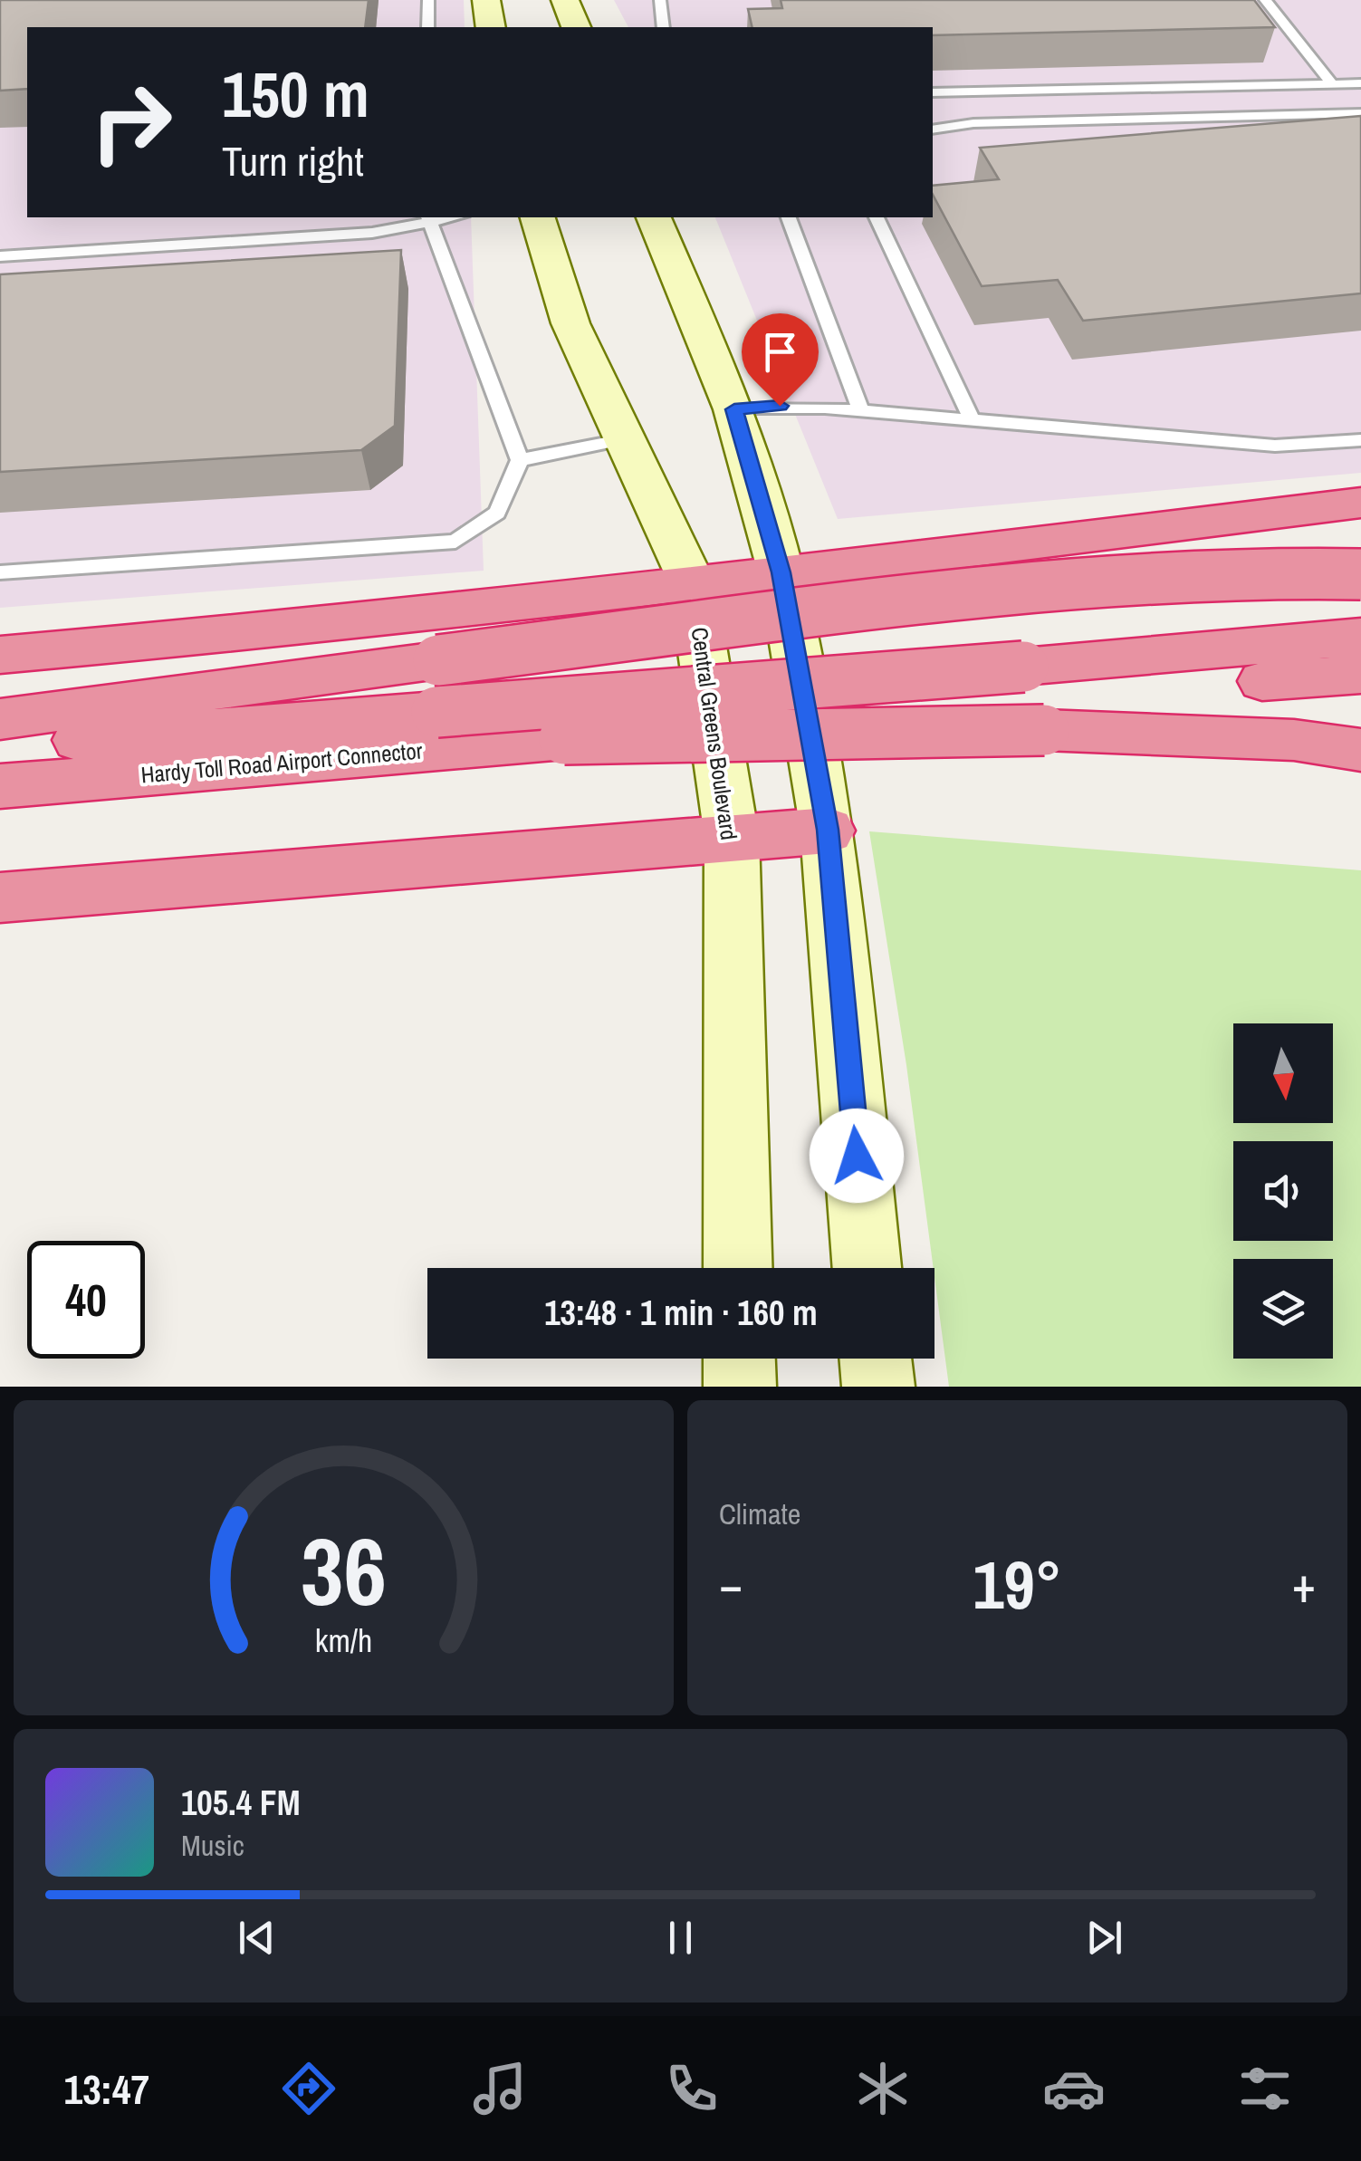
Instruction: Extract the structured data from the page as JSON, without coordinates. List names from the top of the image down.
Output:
{
  "streets": {
    "highway": ["Hardy Toll Road Airport Connector"],
    "street": ["Central Greens Boulevard"]
  },
  "north": "bottom",
  "page": {
    "turn": ["150 m", "Turn right"],
    "limit": "40",
    "trip": "13:48 · 1 min · 160 m",
    "tile": "Climate",
    "heat": ["−", "19°", "+"],
    "song": ["105.4 FM", "Music"],
    "tabs": "13:47",
    "gauge": ["36", "km/h"]
  }
}
